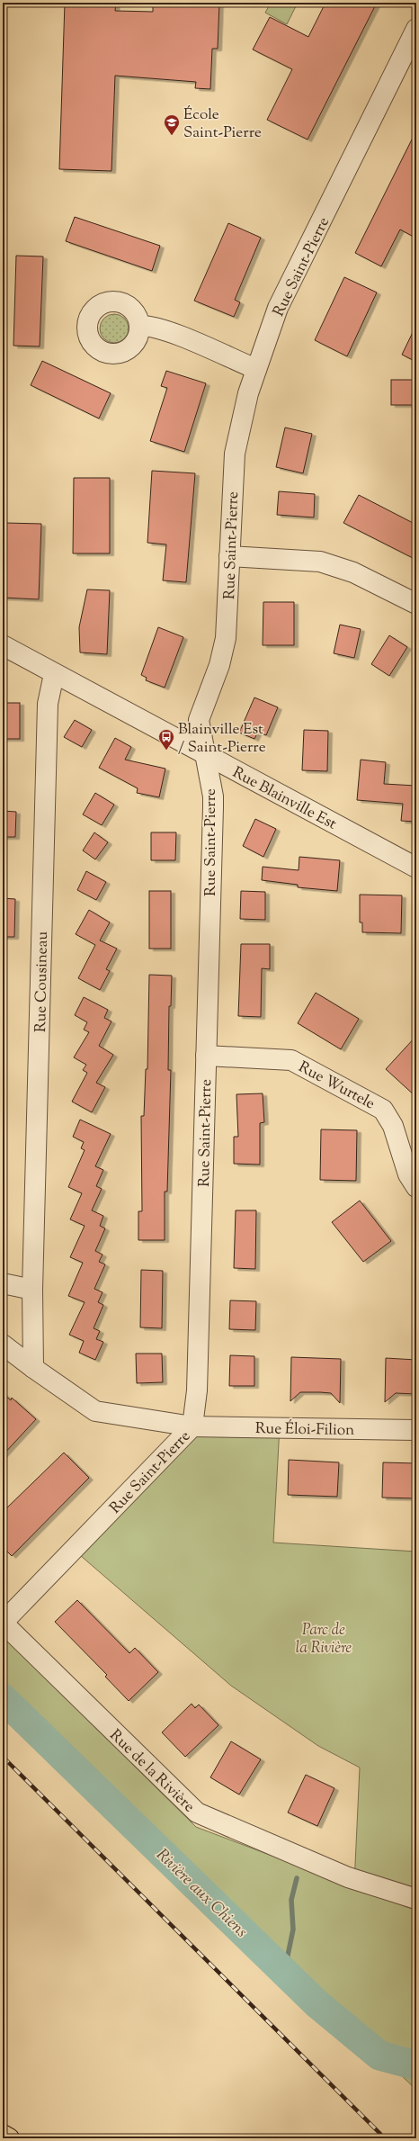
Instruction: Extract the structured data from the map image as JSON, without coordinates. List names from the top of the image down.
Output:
{
  "streets": {
    "street": [
      "Rue Saint-Pierre",
      "Rue Blainville Est",
      "Rue Cousineau",
      "Rue Wurtele",
      "Rue Éloi-Filion",
      "Rue de la Rivière"
    ]
  },
  "crossings": [
    ["Rue Saint-Pierre", "Rue Blainville Est"],
    ["Rue Saint-Pierre", "Rue Wurtele"],
    ["Rue Saint-Pierre", "Rue Éloi-Filion"],
    ["Rue Saint-Pierre", "Rue de la Rivière"],
    ["Rue Blainville Est", "Rue Cousineau"]
  ],
  "water": ["Rivière aux Chiens"],
  "parks": ["Parc de la Rivière"],
  "places": {
    "school or university": ["École Saint-Pierre"],
    "bus stop": ["Blainville Est / Saint-Pierre"]
  }
}
